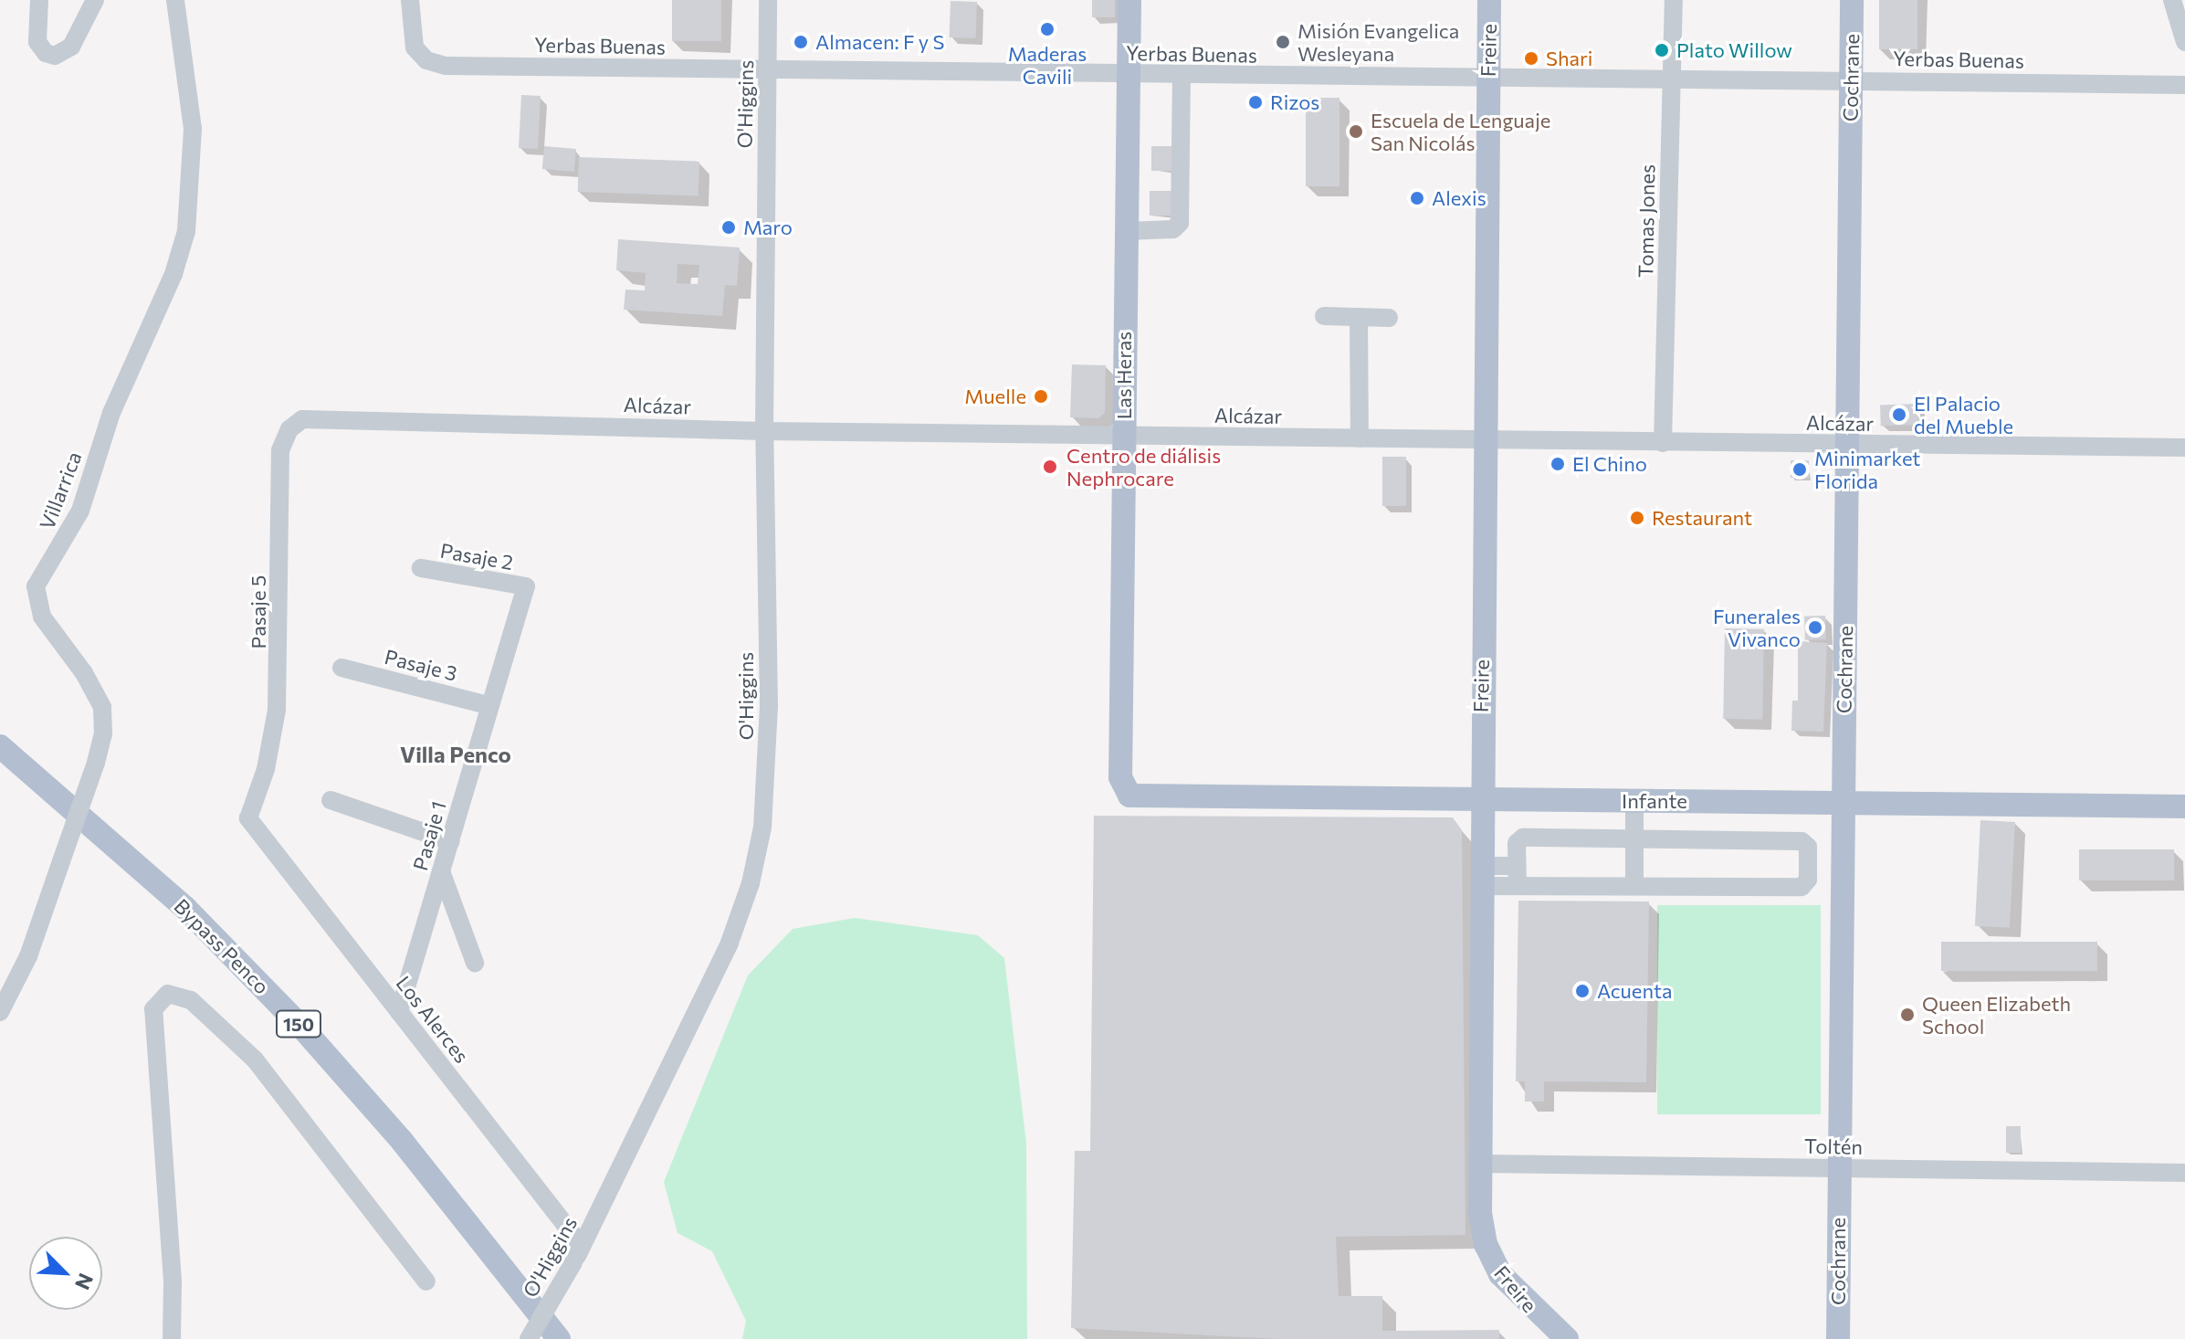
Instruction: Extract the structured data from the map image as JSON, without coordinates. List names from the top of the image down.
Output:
{
  "streets": {
    "main road": [
      "Freire",
      "Cochrane",
      "Las Heras",
      "Infante",
      "Bypass Penco",
      "150"
    ],
    "street": [
      "Yerbas Buenas",
      "O'Higgins",
      "Tomas Jones",
      "Alcázar",
      "Villarrica",
      "Pasaje 2",
      "Pasaje 5",
      "Pasaje 3",
      "Pasaje 1",
      "Los Alerces",
      "Toltén"
    ]
  },
  "crossings": [
    ["Yerbas Buenas", "Freire"],
    ["Yerbas Buenas", "Cochrane"],
    ["Yerbas Buenas", "O'Higgins"],
    ["Yerbas Buenas", "Tomas Jones"],
    ["Yerbas Buenas", "Las Heras"],
    ["Freire", "Alcázar"],
    ["Freire", "Infante"],
    ["Freire", "Toltén"],
    ["Cochrane", "Alcázar"],
    ["Cochrane", "Infante"],
    ["Cochrane", "Toltén"],
    ["O'Higgins", "Alcázar"],
    ["O'Higgins", "Los Alerces"],
    ["Tomas Jones", "Alcázar"],
    ["Las Heras", "Alcázar"],
    ["Las Heras", "Infante"],
    ["Alcázar", "Pasaje 5"],
    ["Pasaje 2", "Pasaje 1"],
    ["Pasaje 5", "Los Alerces"],
    ["Pasaje 3", "Pasaje 1"],
    ["Pasaje 1", "Los Alerces"]
  ],
  "districts": ["Villa Penco"],
  "places": [
    "Maderas Cavili",
    "Almacen: F y S",
    "Misión Evangelica Wesleyana",
    "Plato Willow",
    "Shari",
    "Rizos",
    "Escuela de Lenguaje San Nicolás",
    "Alexis",
    "Maro",
    "Muelle",
    "El Palacio del Mueble",
    "El Chino",
    "Centro de diálisis Nephrocare",
    "Minimarket Florida",
    "Restaurant",
    "Funerales Vivanco",
    "Acuenta",
    "Queen Elizabeth School"
  ],
  "north": "bottom right"
}
